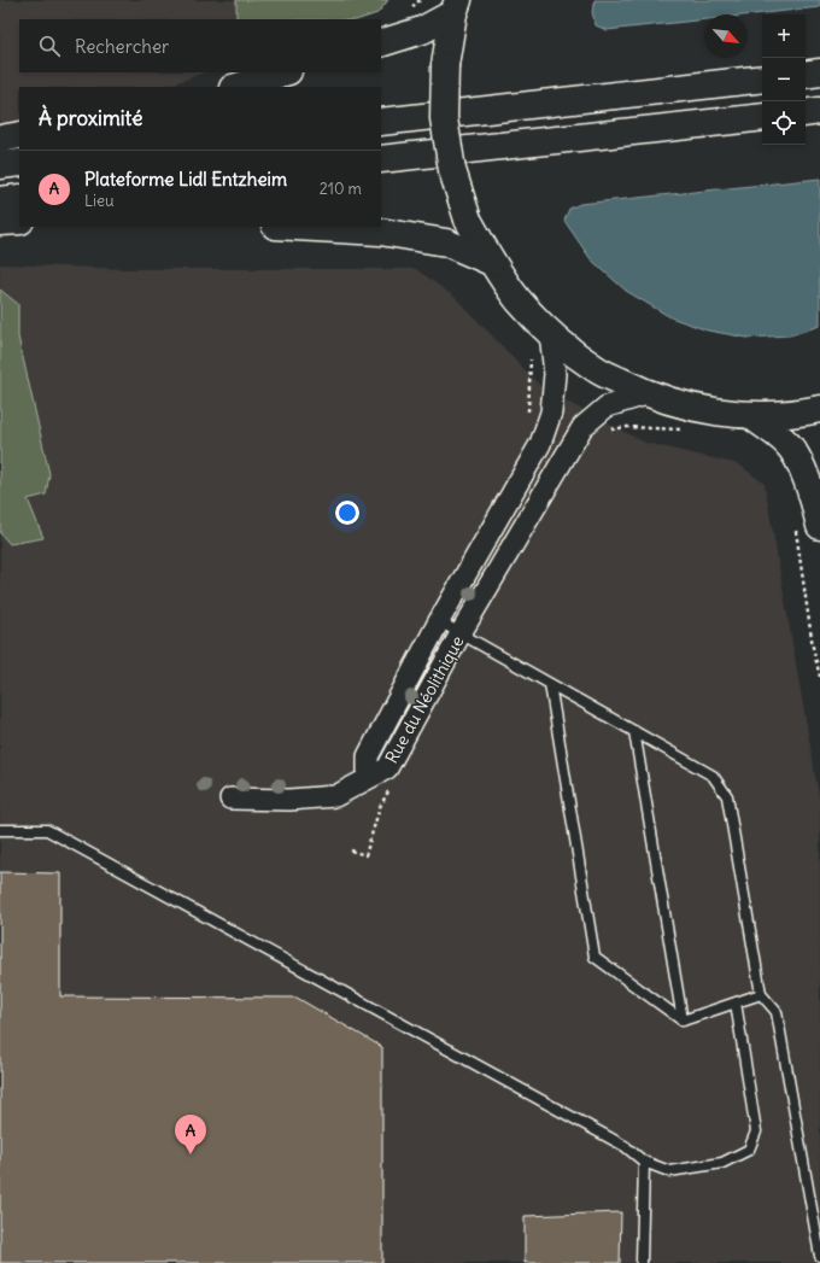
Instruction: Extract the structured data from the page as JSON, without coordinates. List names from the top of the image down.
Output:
{
  "streets": {
    "street": ["Rue du Néolithique"]
  },
  "north": "bottom right",
  "page": {
    "map_buttons": ["+", "−"],
    "search": "Rechercher",
    "heading": "À proximité",
    "list": [
      {
        "mark": "A",
        "name": "Plateforme Lidl Entzheim",
        "note": "Lieu",
        "value": "210 m"
      }
    ],
    "pins": "A"
  }
}
